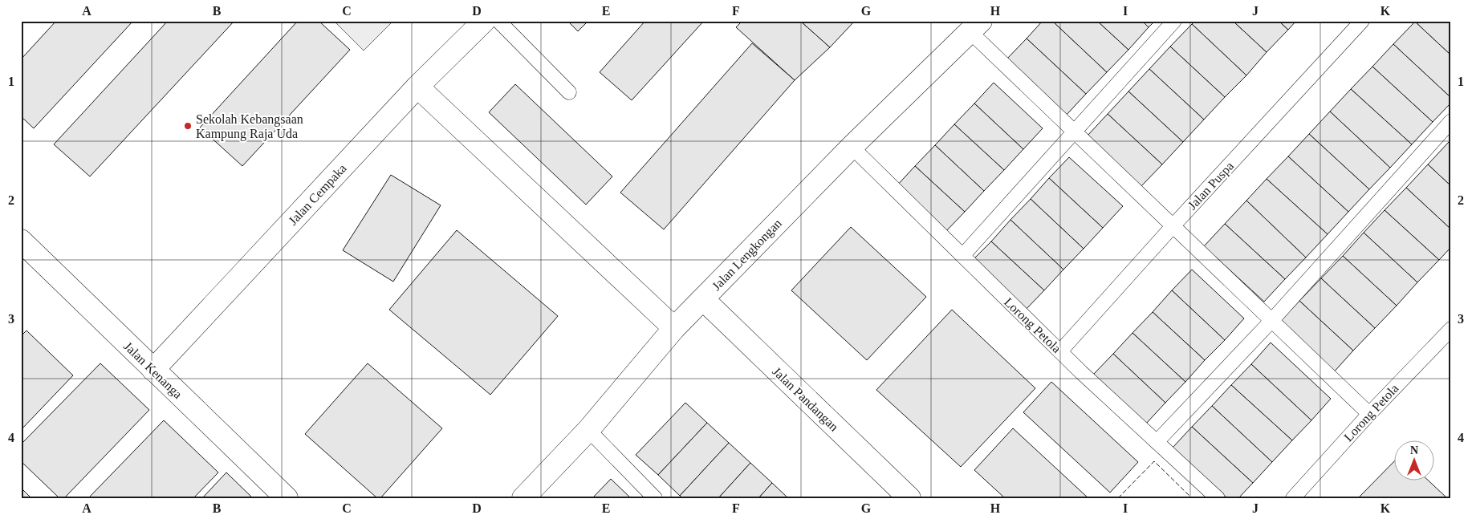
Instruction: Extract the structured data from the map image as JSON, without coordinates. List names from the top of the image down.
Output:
{
  "streets": {
    "street": [
      "Jalan Cempaka",
      "Jalan Lengkongan",
      "Jalan Kenanga",
      "Jalan Pandangan"
    ],
    "lane": ["Jalan Puspa", "Lorong Petola"]
  },
  "crossings": [
    ["Jalan Puspa", "Lorong Petola"],
    ["Jalan Cempaka", "Jalan Kenanga"],
    ["Jalan Lengkongan", "Lorong Petola"],
    ["Jalan Lengkongan", "Jalan Pandangan"]
  ],
  "places": ["Sekolah Kebangsaan Kampung Raja Uda"],
  "north": "top",
  "grid": {
    "columns": [
      "A",
      "B",
      "C",
      "D",
      "E",
      "F",
      "G",
      "H",
      "I",
      "J",
      "K"
    ],
    "rows": [
      "1",
      "2",
      "3",
      "4"
    ]
  }
}
